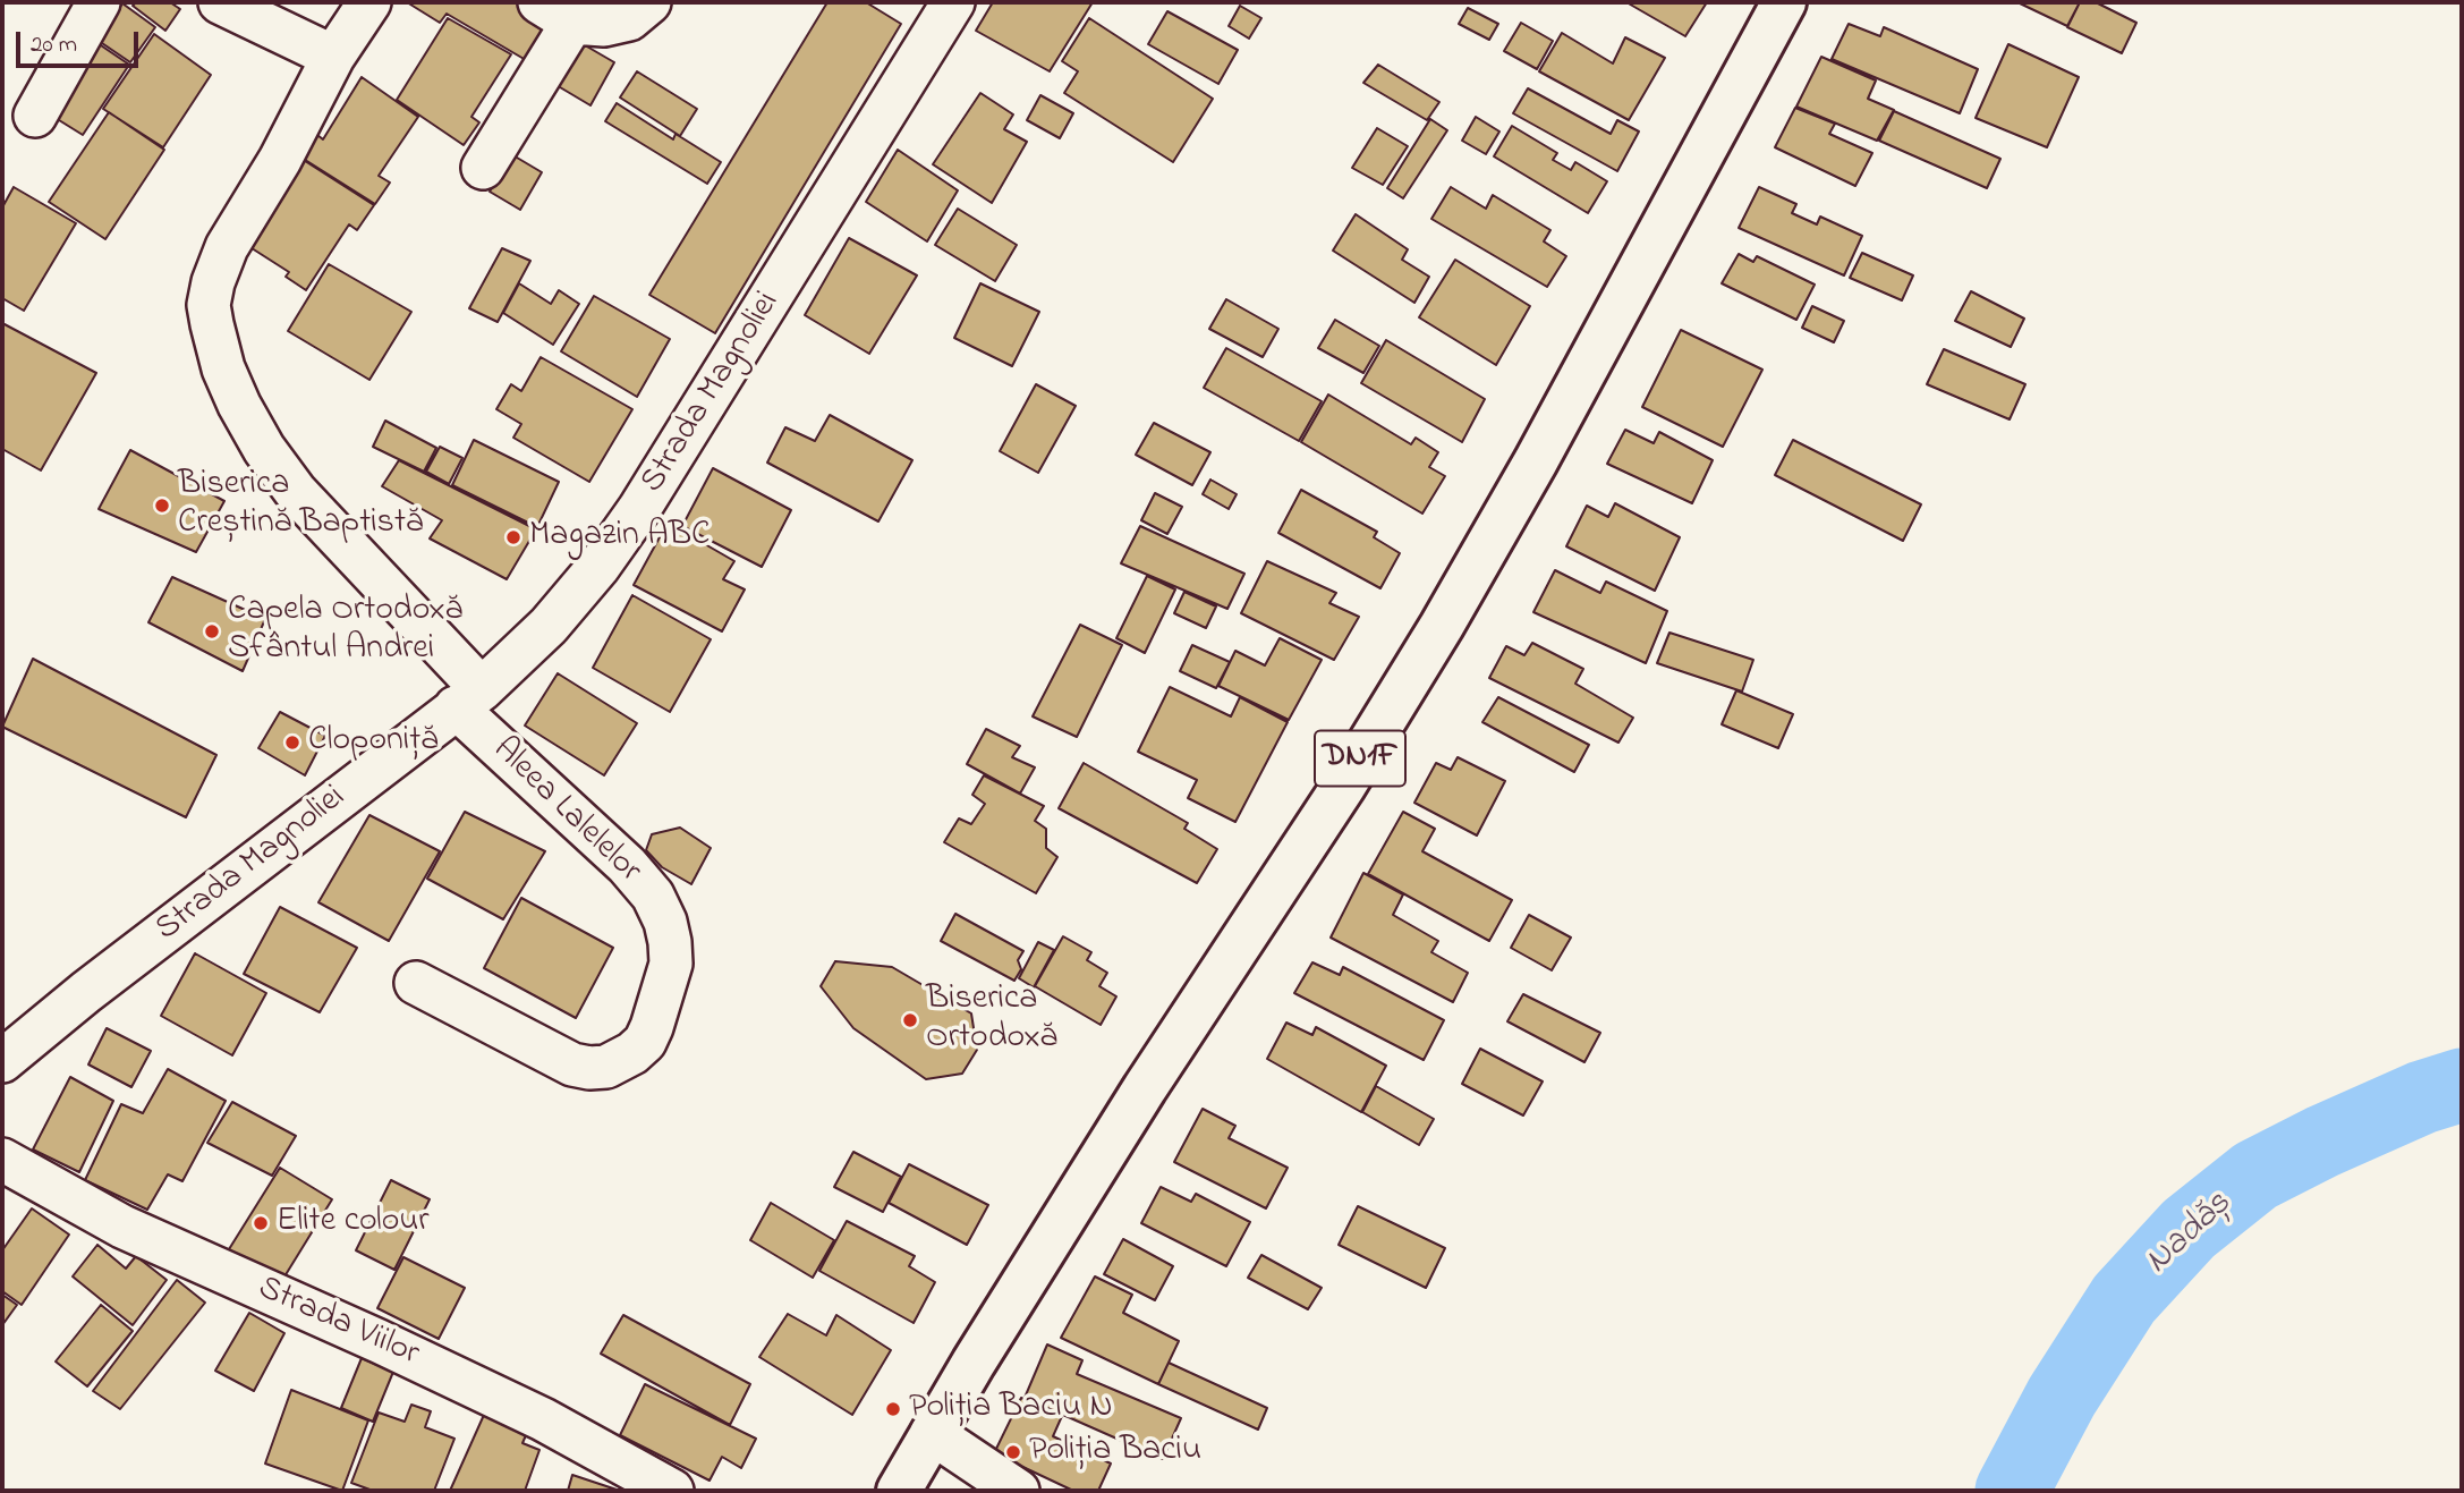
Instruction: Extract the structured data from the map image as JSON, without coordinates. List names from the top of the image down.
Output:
{
  "streets": {
    "main road": ["DN1F"],
    "street": ["Strada Magnoliei", "Aleea Lalelelor", "Strada Viilor"]
  },
  "crossings": [
    ["Strada Magnoliei", "Aleea Lalelelor"]
  ],
  "water": ["Nadăș"],
  "places": [
    "Biserica Creștină Baptistă",
    "Magazin ABC",
    "Capela Ortodoxă Sfântul Andrei",
    "Cloponiță",
    "Biserica Ortodoxă",
    "Elite colour",
    "Poliția Baciu N",
    "Poliția Baciu"
  ],
  "scale_bar": "20 m"
}
